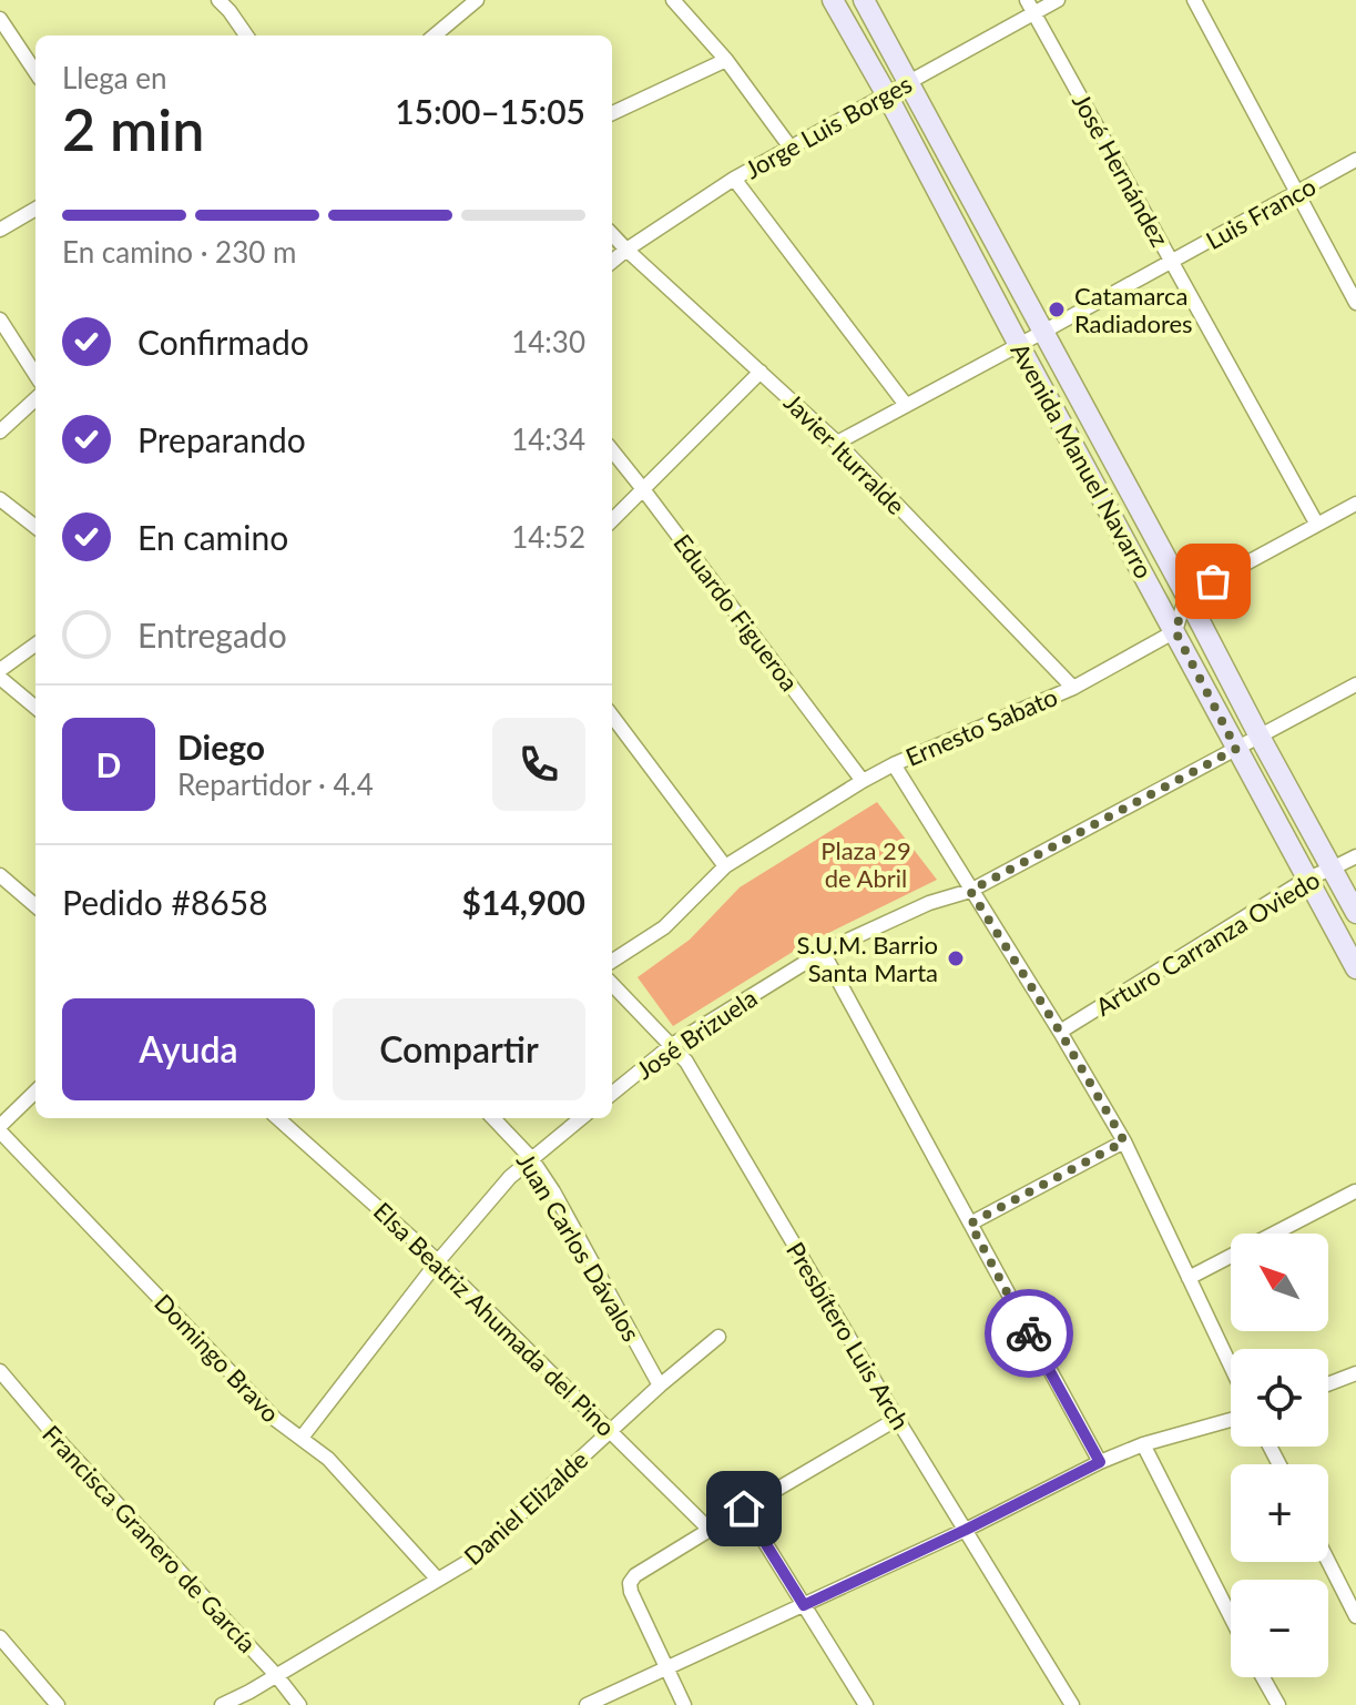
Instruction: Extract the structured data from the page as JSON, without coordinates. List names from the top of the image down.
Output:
{
  "streets": {
    "main road": ["Avenida Manuel Navarro"],
    "street": [
      "Jorge Luis Borges",
      "José Hernández",
      "Luis Franco",
      "Javier Iturralde",
      "Eduardo Figueroa",
      "Ernesto Sabato",
      "Arturo Carranza Oviedo",
      "José Brizuela",
      "Juan Carlos Dávalos",
      "Elsa Beatriz Ahumada del Pino",
      "Presbítero Luis Arch",
      "Domingo Bravo",
      "Daniel Elizalde",
      "Francisca Granero de García"
    ]
  },
  "crossings": [
    ["Jorge Luis Borges", "José Hernández"],
    ["Jorge Luis Borges", "Javier Iturralde"],
    ["Jorge Luis Borges", "Avenida Manuel Navarro"],
    ["José Hernández", "Luis Franco"],
    ["Luis Franco", "Javier Iturralde"],
    ["Luis Franco", "Avenida Manuel Navarro"],
    ["Javier Iturralde", "Ernesto Sabato"],
    ["Avenida Manuel Navarro", "Ernesto Sabato"],
    ["Avenida Manuel Navarro", "Arturo Carranza Oviedo"],
    ["Avenida Manuel Navarro", "José Brizuela"],
    ["Eduardo Figueroa", "Ernesto Sabato"],
    ["José Brizuela", "Presbítero Luis Arch"],
    ["Juan Carlos Dávalos", "Daniel Elizalde"],
    ["Elsa Beatriz Ahumada del Pino", "Daniel Elizalde"],
    ["Domingo Bravo", "Daniel Elizalde"],
    ["Daniel Elizalde", "Francisca Granero de García"]
  ],
  "parks": ["Plaza 29 de Abril"],
  "places": ["Catamarca Radiadores", "S.U.M. Barrio Santa Marta"],
  "north": "top left",
  "page": {
    "heading": ["2 min", "Llega en", "15:00–15:05"],
    "panel": [
      "Diego",
      "Repartidor · 4.4",
      "Pedido #8658",
      "$14,900"
    ],
    "bar": "En camino · 230 m",
    "list": [
      ["Confirmado", "14:30"],
      ["Preparando", "14:34"],
      ["En camino", "14:52"],
      "Entregado"
    ],
    "round": "D",
    "buttons": ["Ayuda", "Compartir"],
    "map_buttons": ["+", "−"]
  }
}
